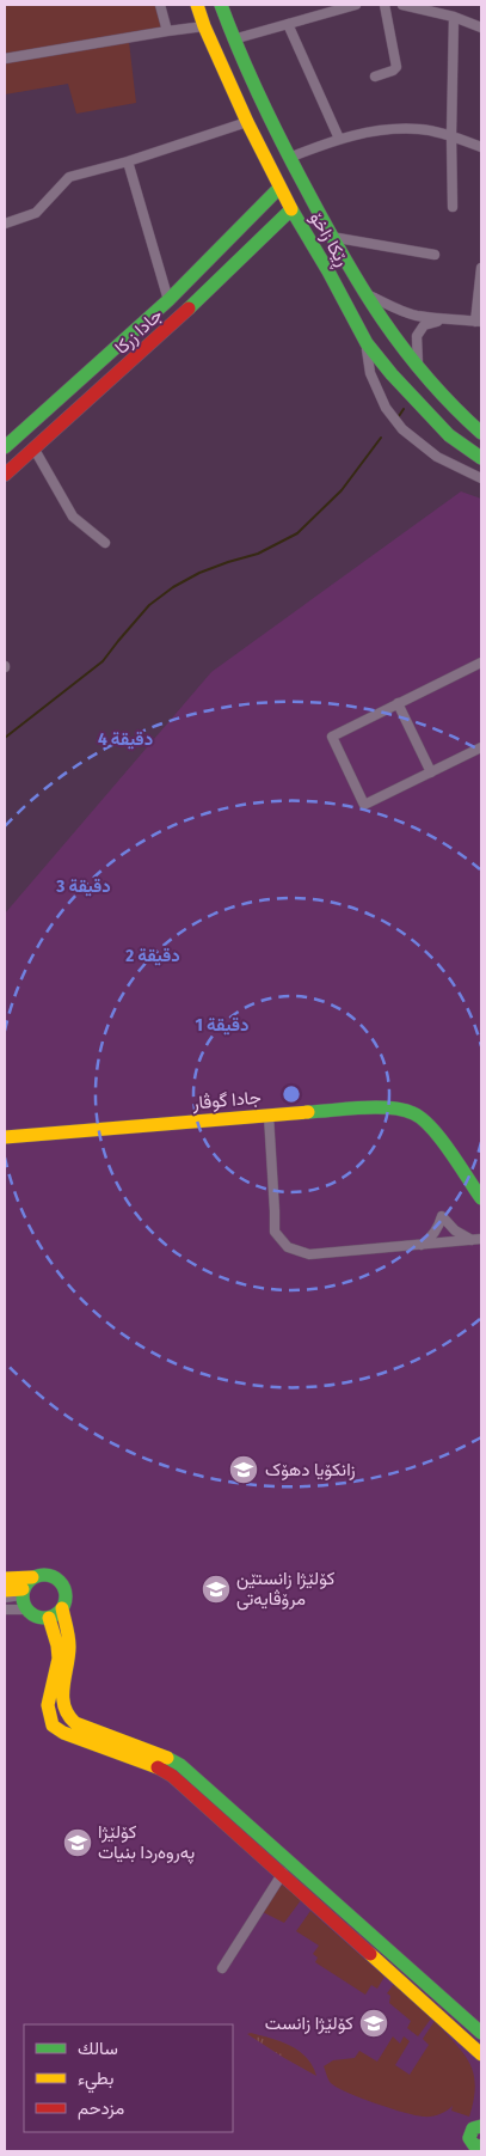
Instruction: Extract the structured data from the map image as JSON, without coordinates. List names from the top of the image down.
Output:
{
  "streets": {
    "main road": ["ڕێکا زاخۆ", "جادا زرکا", "جادا گوڤار"]
  },
  "crossings": [
    ["ڕێکا زاخۆ", "جادا زرکا"]
  ],
  "places": {
    "school or university": [
      "زانکۆیا دهۆک",
      "كۆلێژا زانستێن مرۆڤایەتی",
      "کۆلێژا پەروەردا بنیات",
      "کۆلێژا زانست"
    ]
  },
  "legend": ["سالك", "بطيء", "مزدحم"],
  "rings": [
    "4 دقيقة",
    "3 دقيقة",
    "2 دقيقة",
    "1 دقيقة"
  ]
}
